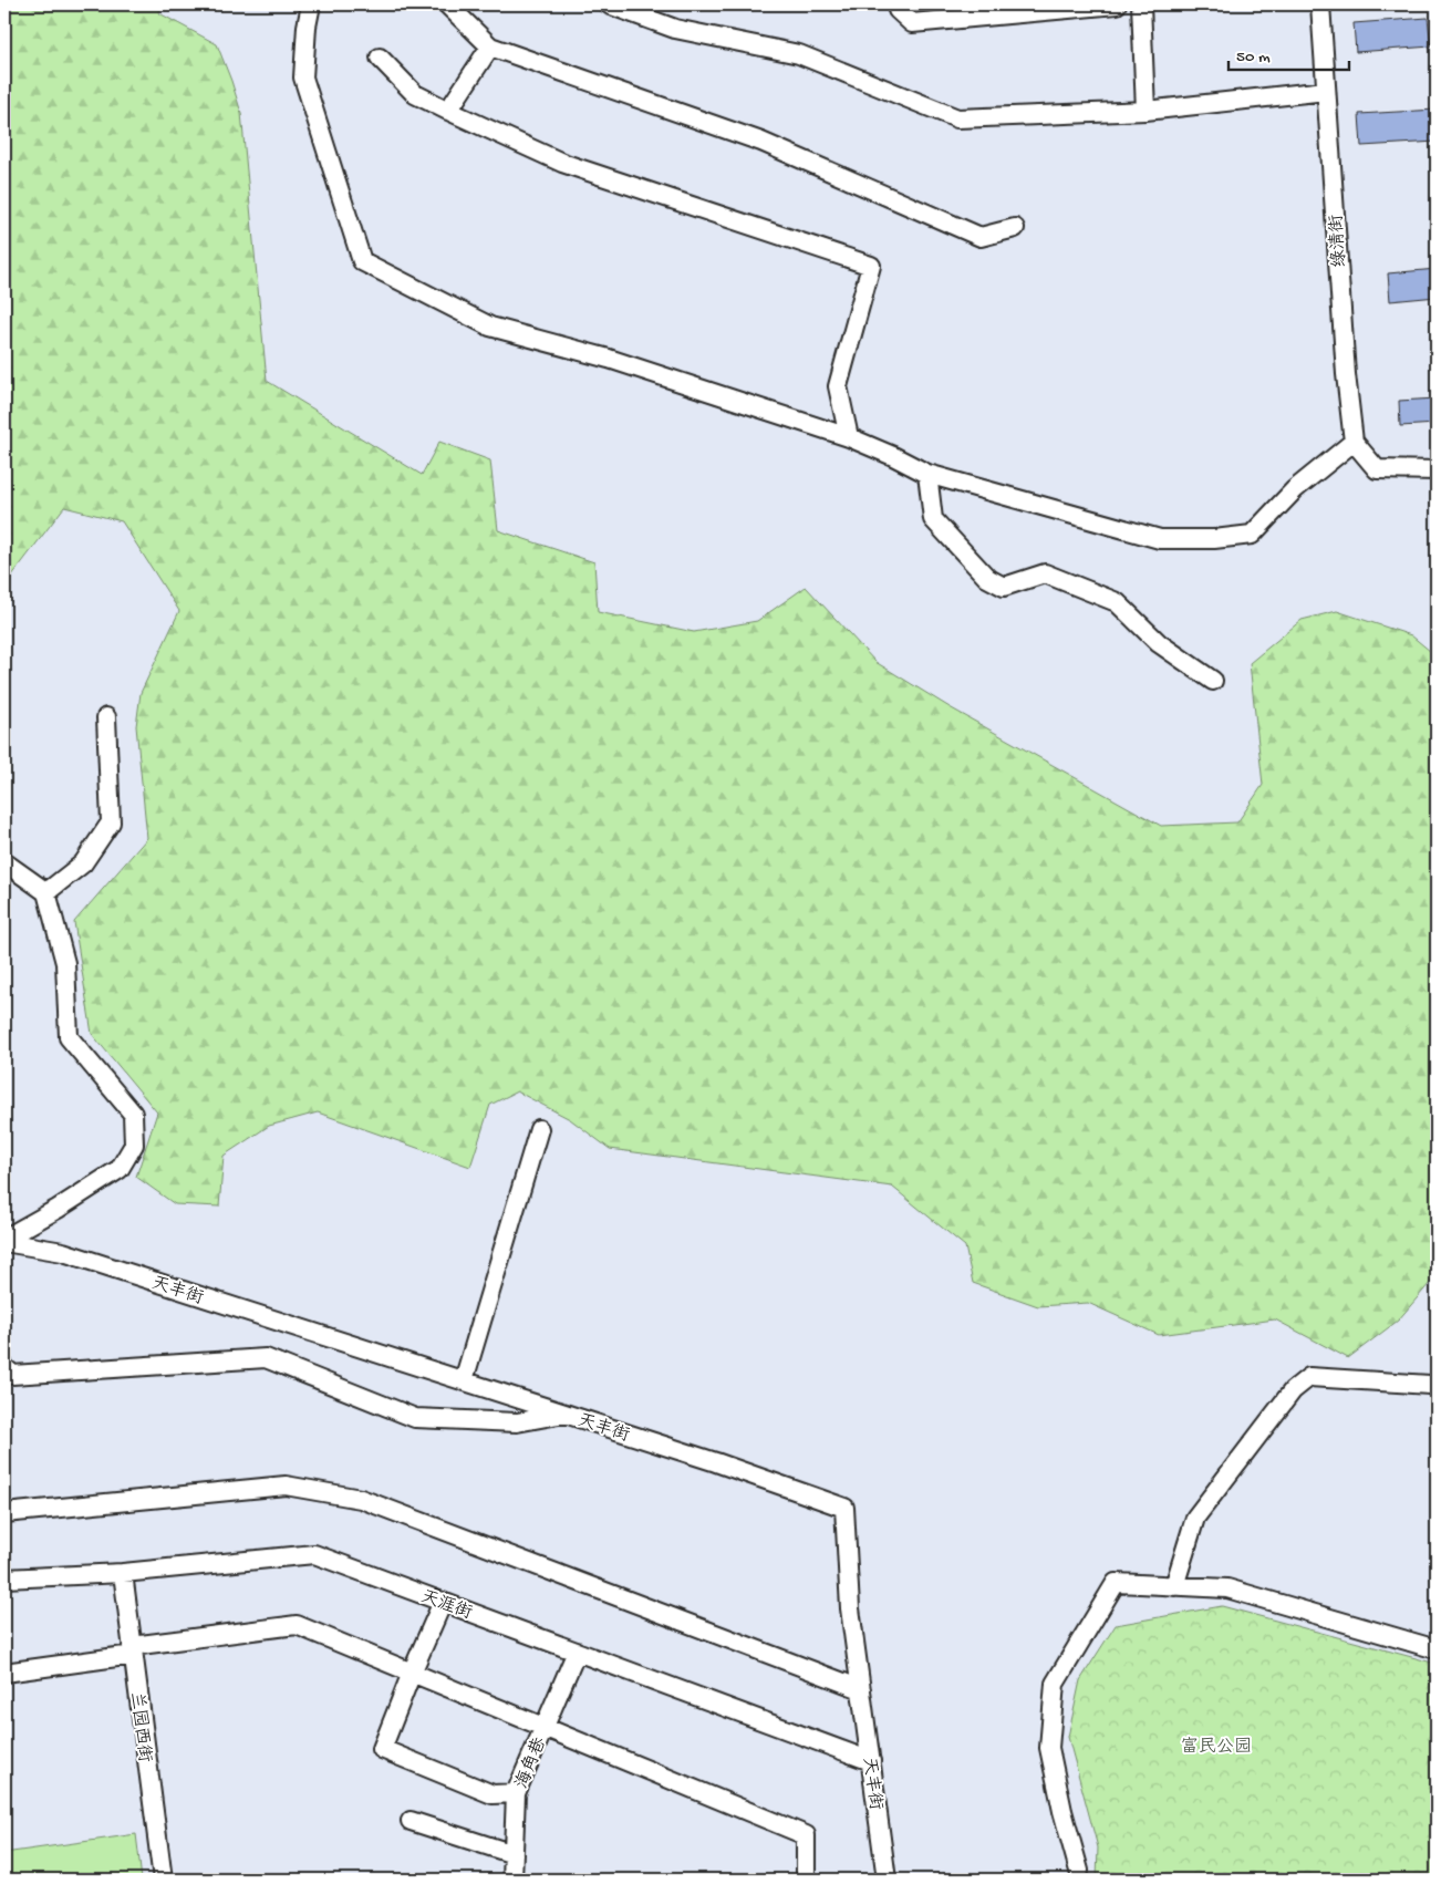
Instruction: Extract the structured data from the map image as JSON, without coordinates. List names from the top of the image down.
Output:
{
  "streets": {
    "street": [
      "绿清街",
      "天丰街",
      "天涯街",
      "兰园西街",
      "海角巷"
    ]
  },
  "crossings": [
    ["天丰街", "天涯街"],
    ["天涯街", "兰园西街"],
    ["天涯街", "海角巷"]
  ],
  "parks": ["富民公园"],
  "scale_bar": "50 m"
}
